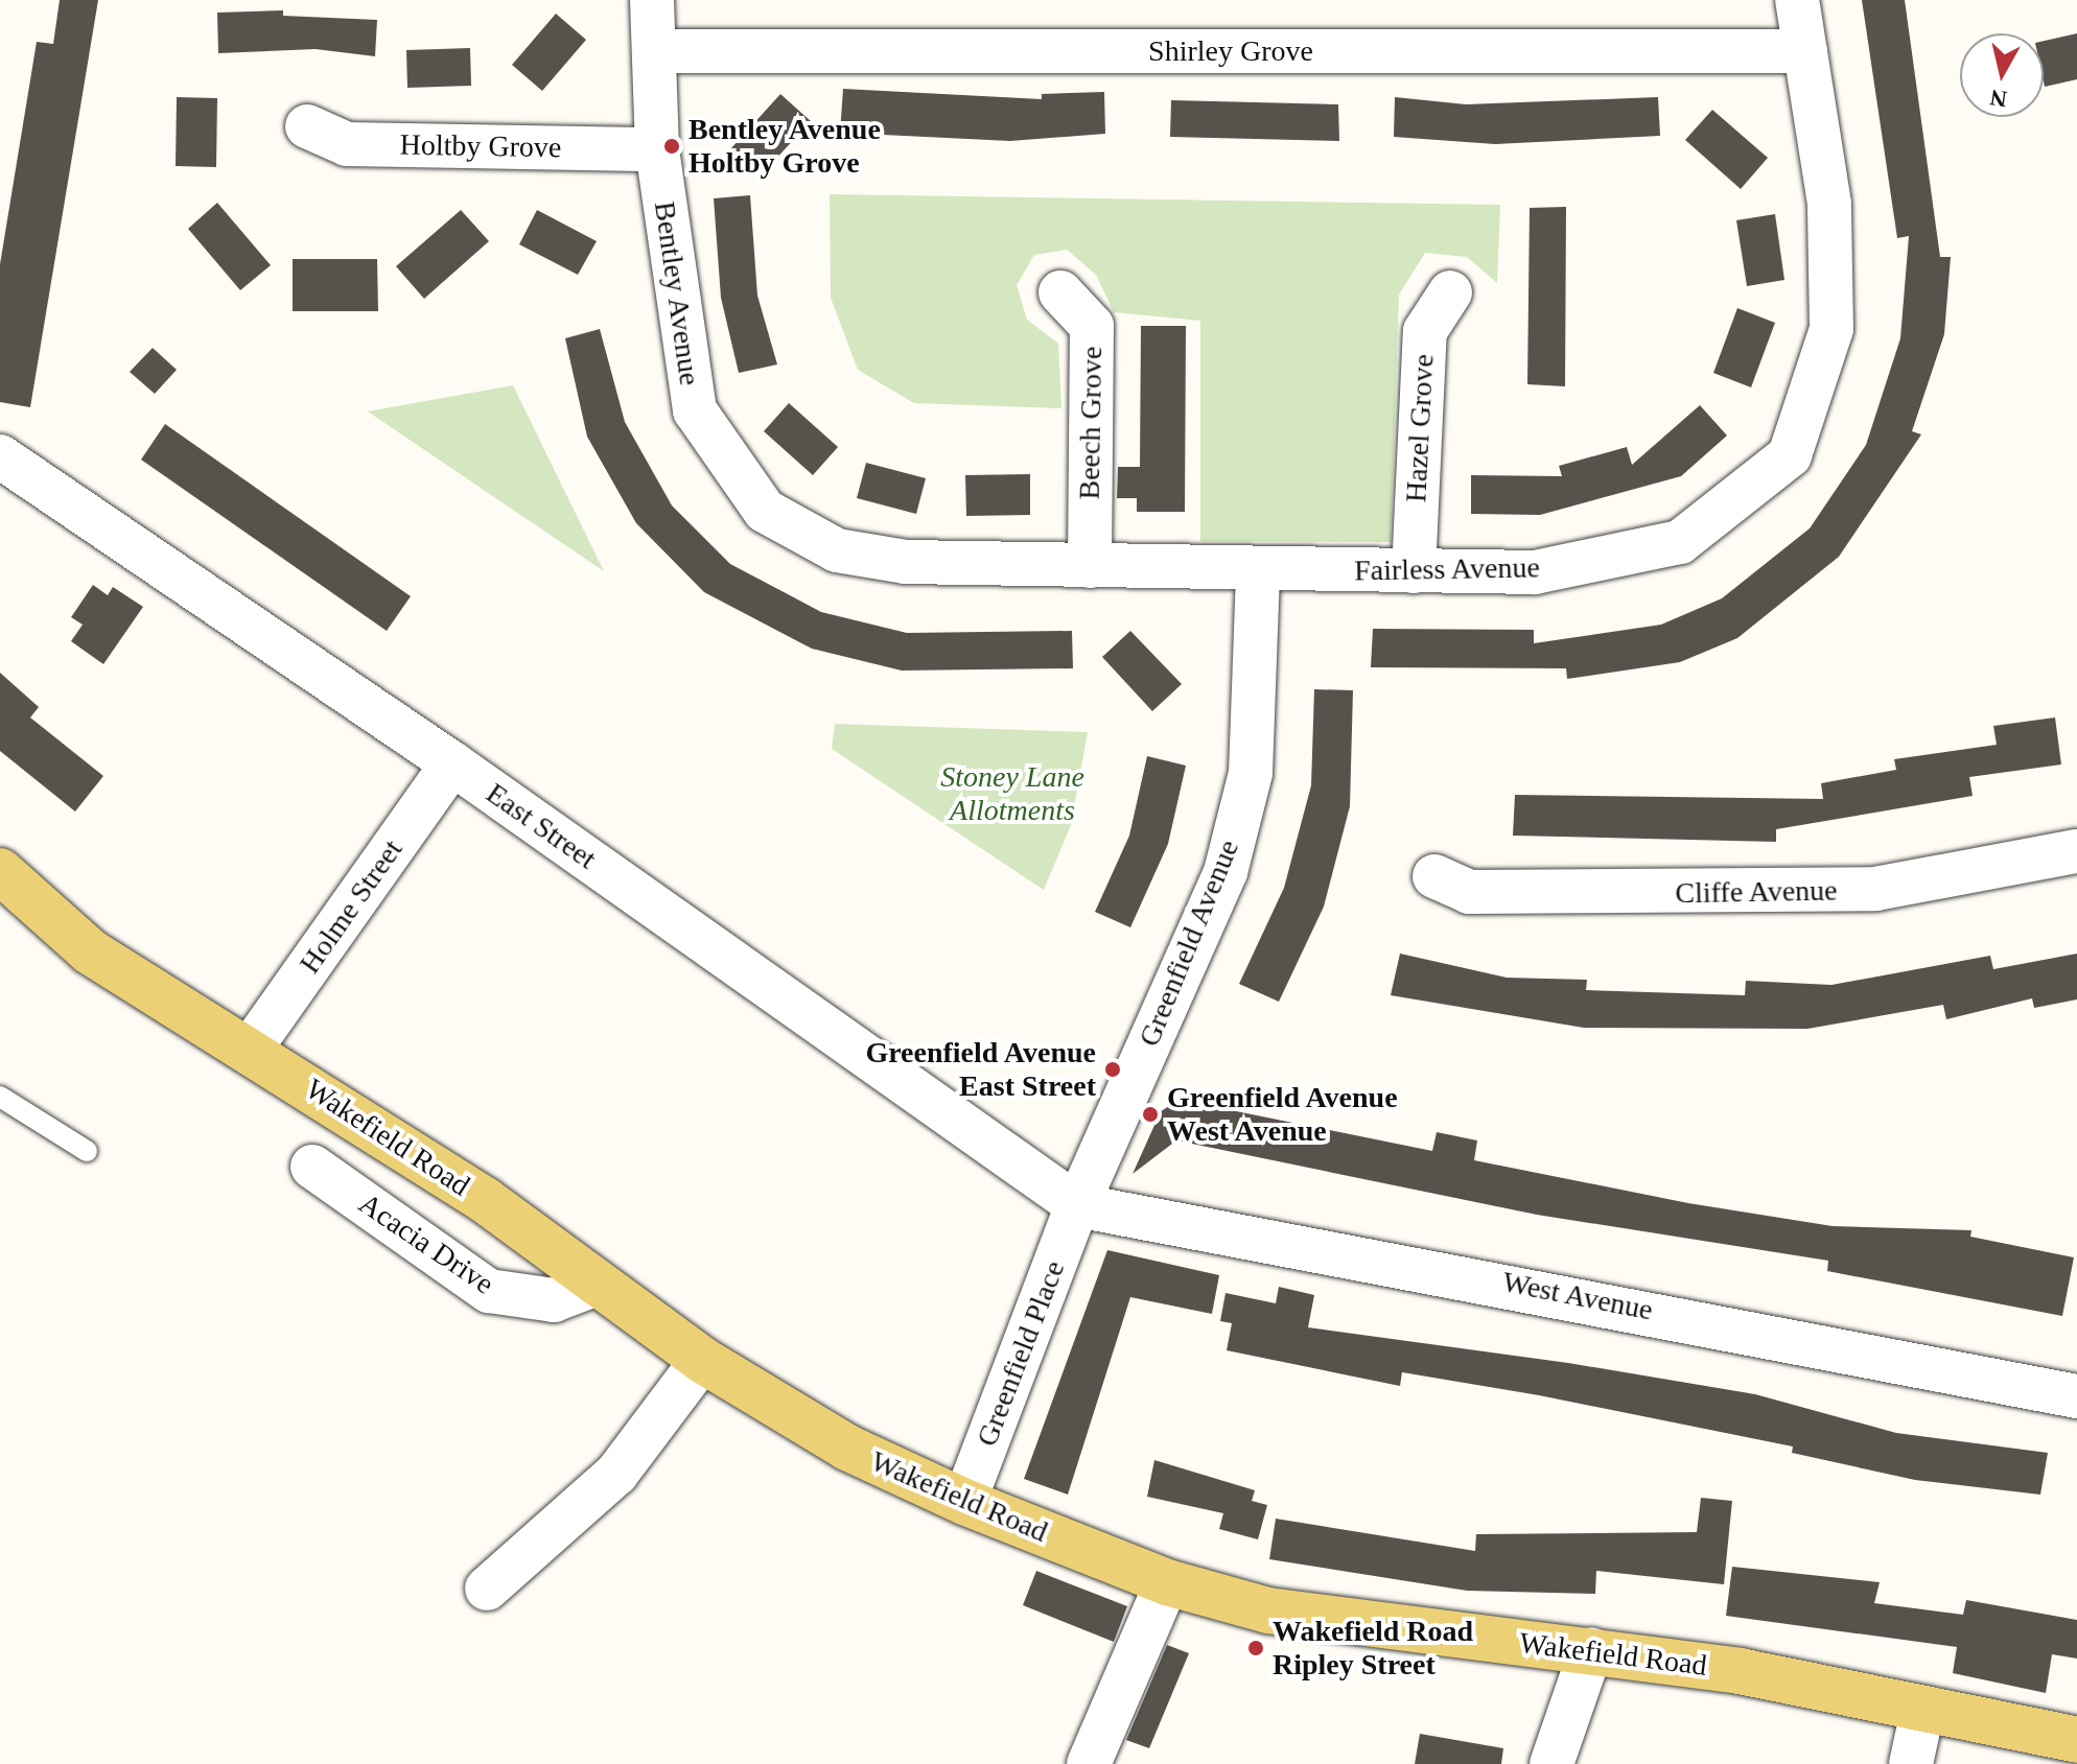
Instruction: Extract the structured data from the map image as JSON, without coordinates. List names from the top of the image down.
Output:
{
  "streets": {
    "main road": ["Wakefield Road"],
    "street": [
      "Shirley Grove",
      "Holtby Grove",
      "Bentley Avenue",
      "Beech Grove",
      "Hazel Grove",
      "Fairless Avenue",
      "East Street",
      "Cliffe Avenue",
      "Holme Street",
      "Greenfield Avenue",
      "Acacia Drive",
      "West Avenue",
      "Greenfield Place"
    ]
  },
  "crossings": [
    ["Shirley Grove", "Bentley Avenue"],
    ["Shirley Grove", "Fairless Avenue"],
    ["Holtby Grove", "Bentley Avenue"],
    ["Bentley Avenue", "Beech Grove"],
    ["Bentley Avenue", "Fairless Avenue"],
    ["Bentley Avenue", "Greenfield Avenue"],
    ["Hazel Grove", "Fairless Avenue"],
    ["Fairless Avenue", "Greenfield Avenue"],
    ["East Street", "Holme Street"],
    ["East Street", "Greenfield Avenue"],
    ["East Street", "West Avenue"],
    ["East Street", "Greenfield Place"],
    ["Holme Street", "Wakefield Road"],
    ["Greenfield Avenue", "West Avenue"],
    ["Greenfield Avenue", "Greenfield Place"],
    ["Wakefield Road", "Acacia Drive"],
    ["Wakefield Road", "Greenfield Place"],
    ["West Avenue", "Greenfield Place"]
  ],
  "parks": ["Stoney Lane Allotments"],
  "places": [
    "Bentley Avenue Holtby Grove",
    "Greenfield Avenue East Street",
    "Greenfield Avenue West Avenue",
    "Wakefield Road Ripley Street"
  ],
  "north": "bottom"
}
